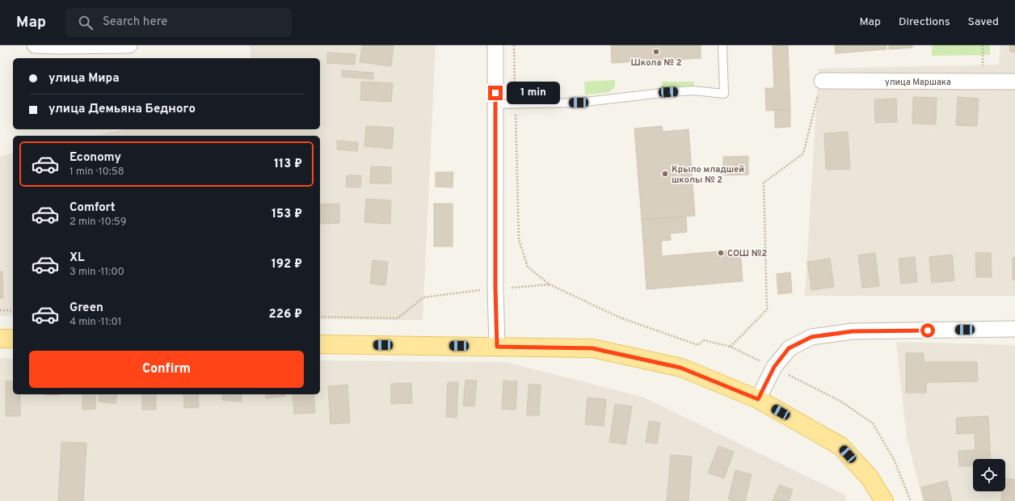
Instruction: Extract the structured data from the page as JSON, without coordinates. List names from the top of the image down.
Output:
{
  "streets": {
    "street": ["улица Маршака"]
  },
  "places": ["Школа № 2", "Крыло младшей школы № 2", "СОШ №2"],
  "page": {
    "header": "Map",
    "search": "Search here",
    "nav": ["Map", "Directions", "Saved"],
    "banner": ["улица Мира", "улица Демьяна Бедного"],
    "bubble": "1 min",
    "list": [
      {
        "name": "Economy",
        "note": "1 min · 10:58",
        "value": "113 ₽"
      },
      {
        "name": "Comfort",
        "note": "2 min · 10:59",
        "value": "153 ₽"
      },
      {
        "name": "XL",
        "note": "3 min · 11:00",
        "value": "192 ₽"
      },
      {
        "name": "Green",
        "note": "4 min · 11:01",
        "value": "226 ₽"
      }
    ],
    "buttons": "Confirm"
  }
}
